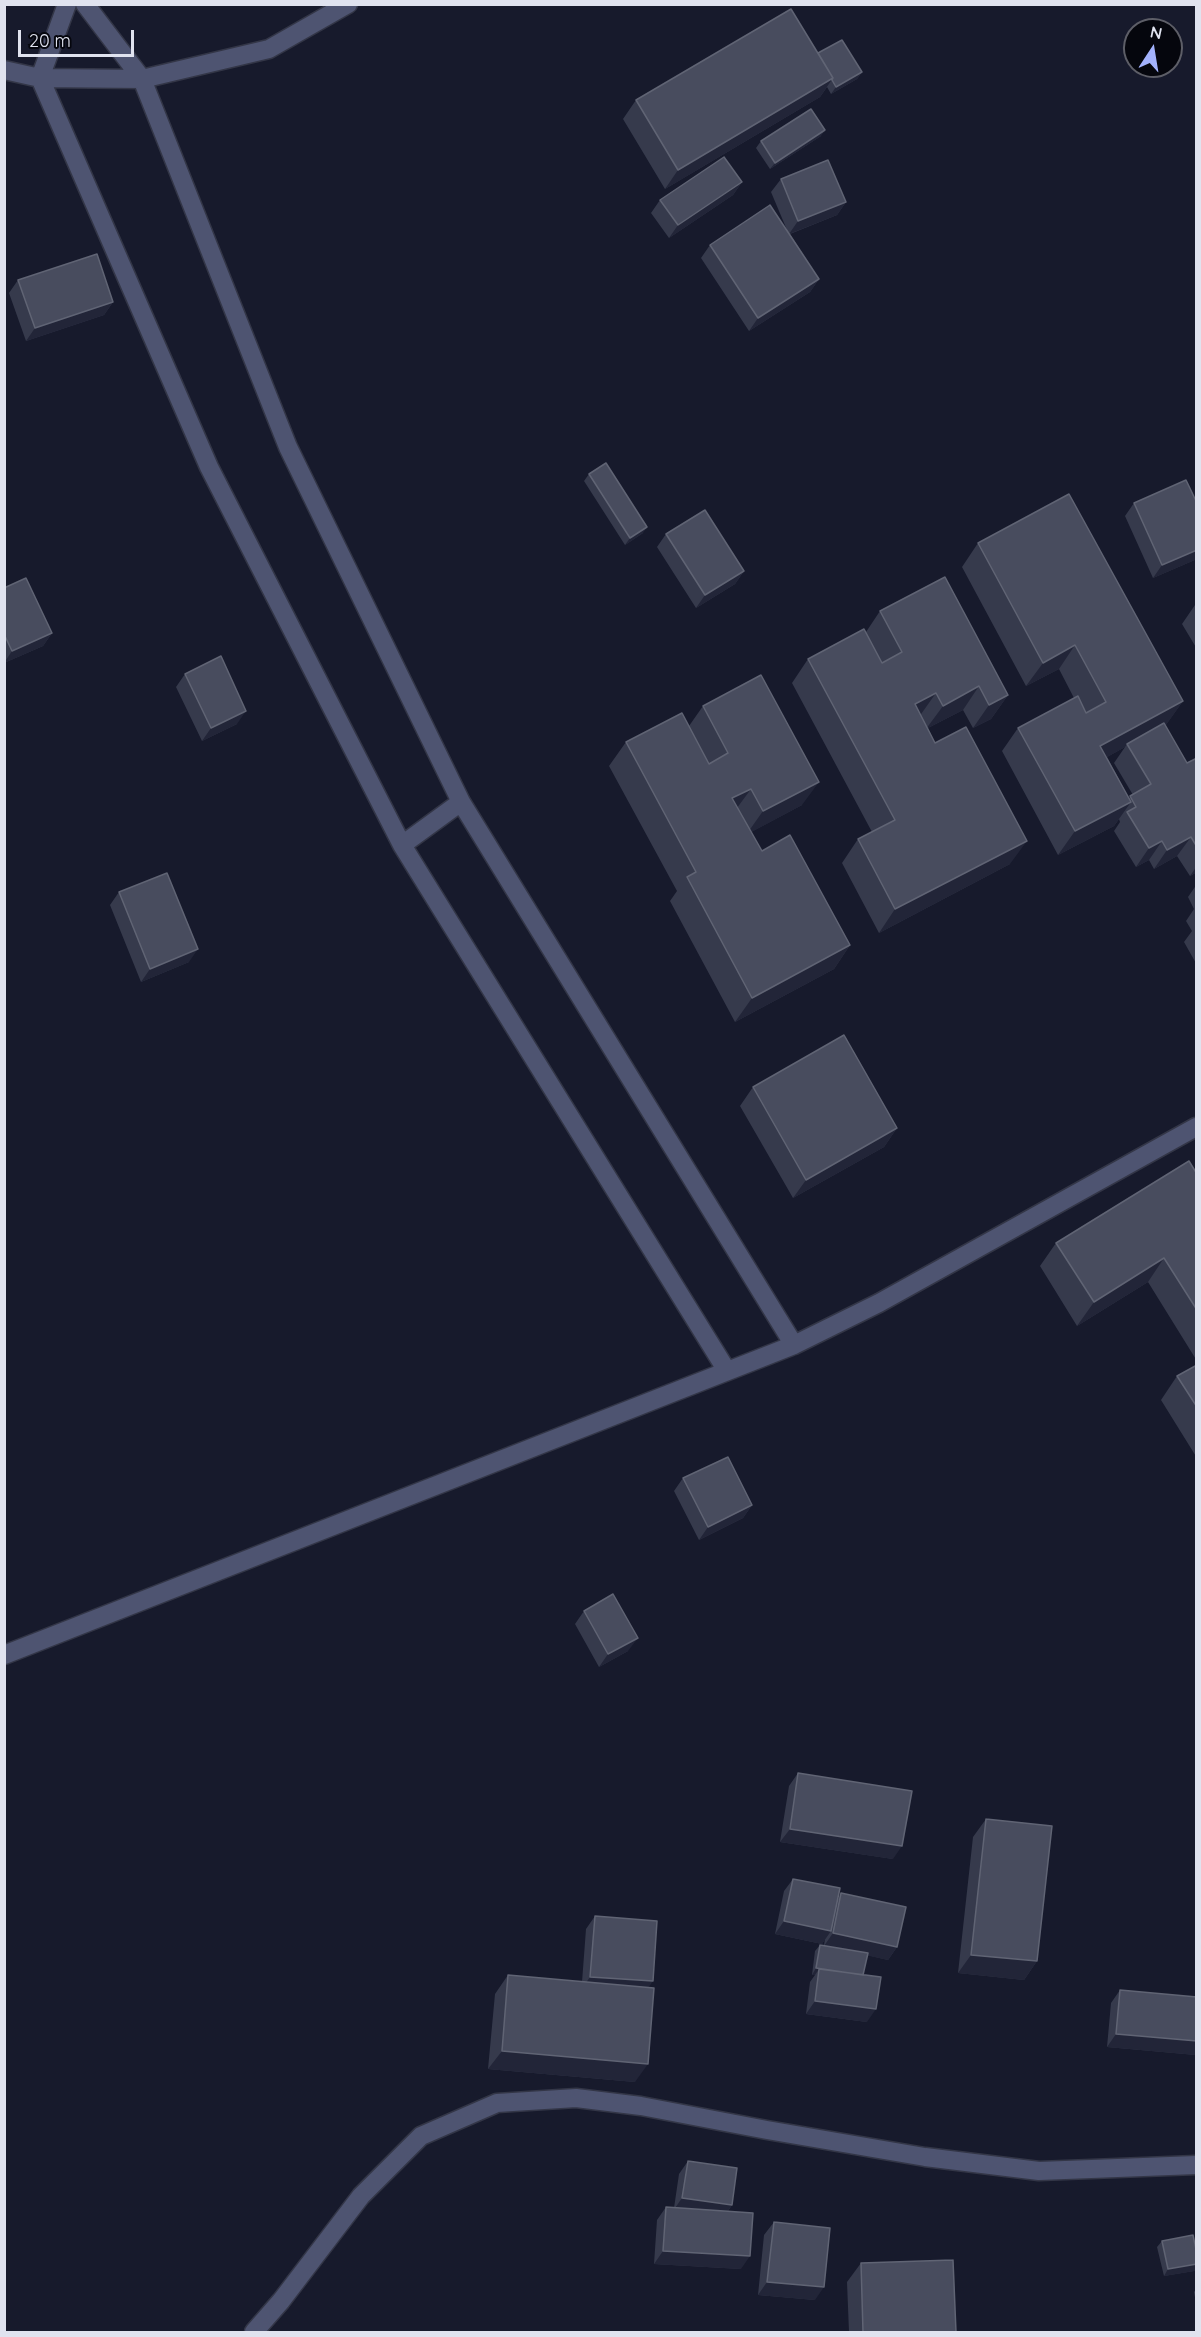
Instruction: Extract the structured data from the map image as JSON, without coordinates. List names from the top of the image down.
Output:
{
  "scale_bar": "20 m",
  "north": "top"
}
